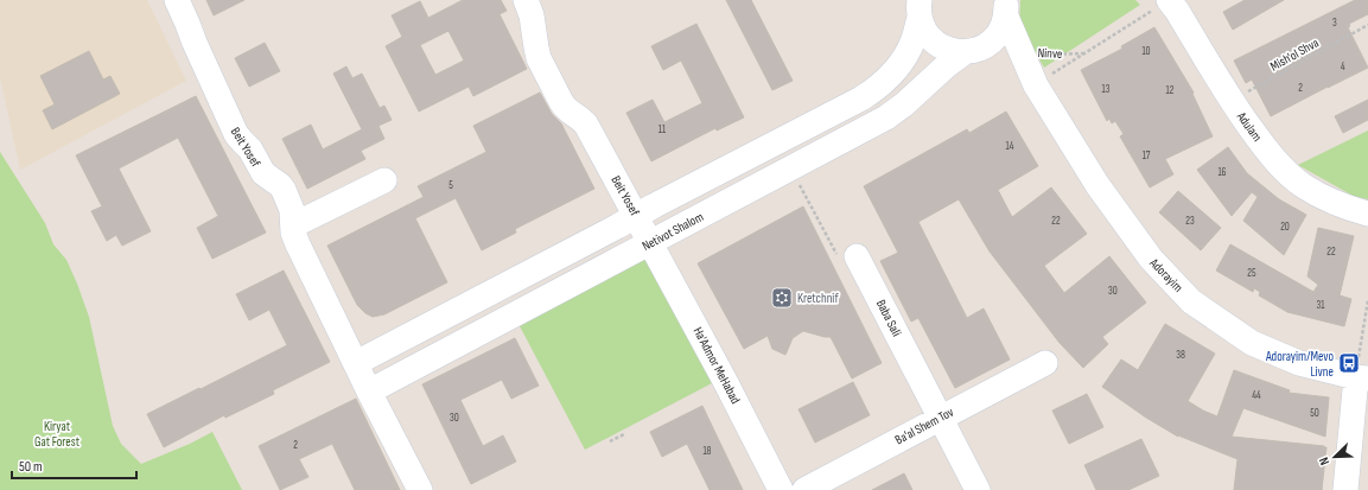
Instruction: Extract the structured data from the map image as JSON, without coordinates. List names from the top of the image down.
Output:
{
  "streets": {
    "street": [
      "Adulam",
      "Beit Yosef",
      "Netivot Shalom",
      "Adorayim",
      "Baba Sali",
      "Ha'Admor MeHabad",
      "Ba'al Shem Tov"
    ],
    "path": ["Ninve", "Mish'ol Shva"]
  },
  "crossings": [
    ["Ninve", "Adulam"],
    ["Ninve", "Adorayim"],
    ["Mish'ol Shva", "Adulam"],
    ["Beit Yosef", "Netivot Shalom"],
    ["Beit Yosef", "Ha'Admor MeHabad"],
    ["Netivot Shalom", "Adorayim"],
    ["Netivot Shalom", "Ha'Admor MeHabad"],
    ["Baba Sali", "Ba'al Shem Tov"]
  ],
  "parks": ["Kiryat Gat Forest"],
  "places": {
    "synagogue": ["Kretchnif"],
    "bus stop": ["Adorayim/Mevo Livne"]
  },
  "house_numbers": [
    "3",
    "10",
    "4",
    "2",
    "13",
    "12",
    "11",
    "14",
    "17",
    "16",
    "5",
    "22",
    "23",
    "20",
    "22",
    "25",
    "30",
    "31",
    "38",
    "44",
    "50",
    "30",
    "2",
    "18"
  ],
  "scale_bar": "50 m",
  "north": "bottom left"
}
